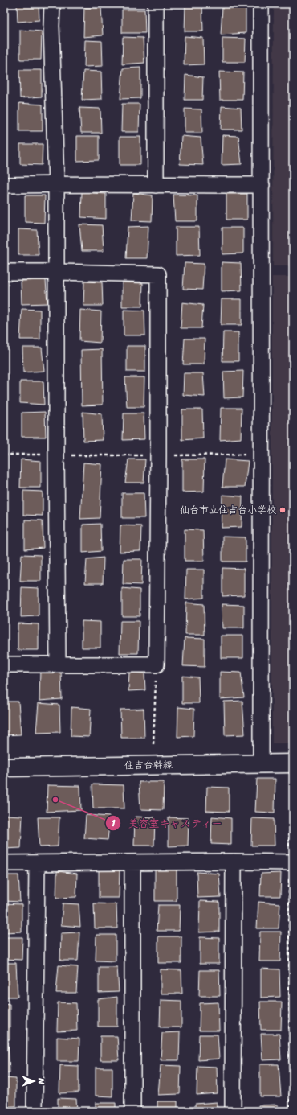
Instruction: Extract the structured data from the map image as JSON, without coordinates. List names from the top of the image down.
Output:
{
  "streets": {
    "street": ["住吉台幹線"]
  },
  "places": ["仙台市立住吉台小学校", "美容室キャスティー"],
  "north": "right"
}
